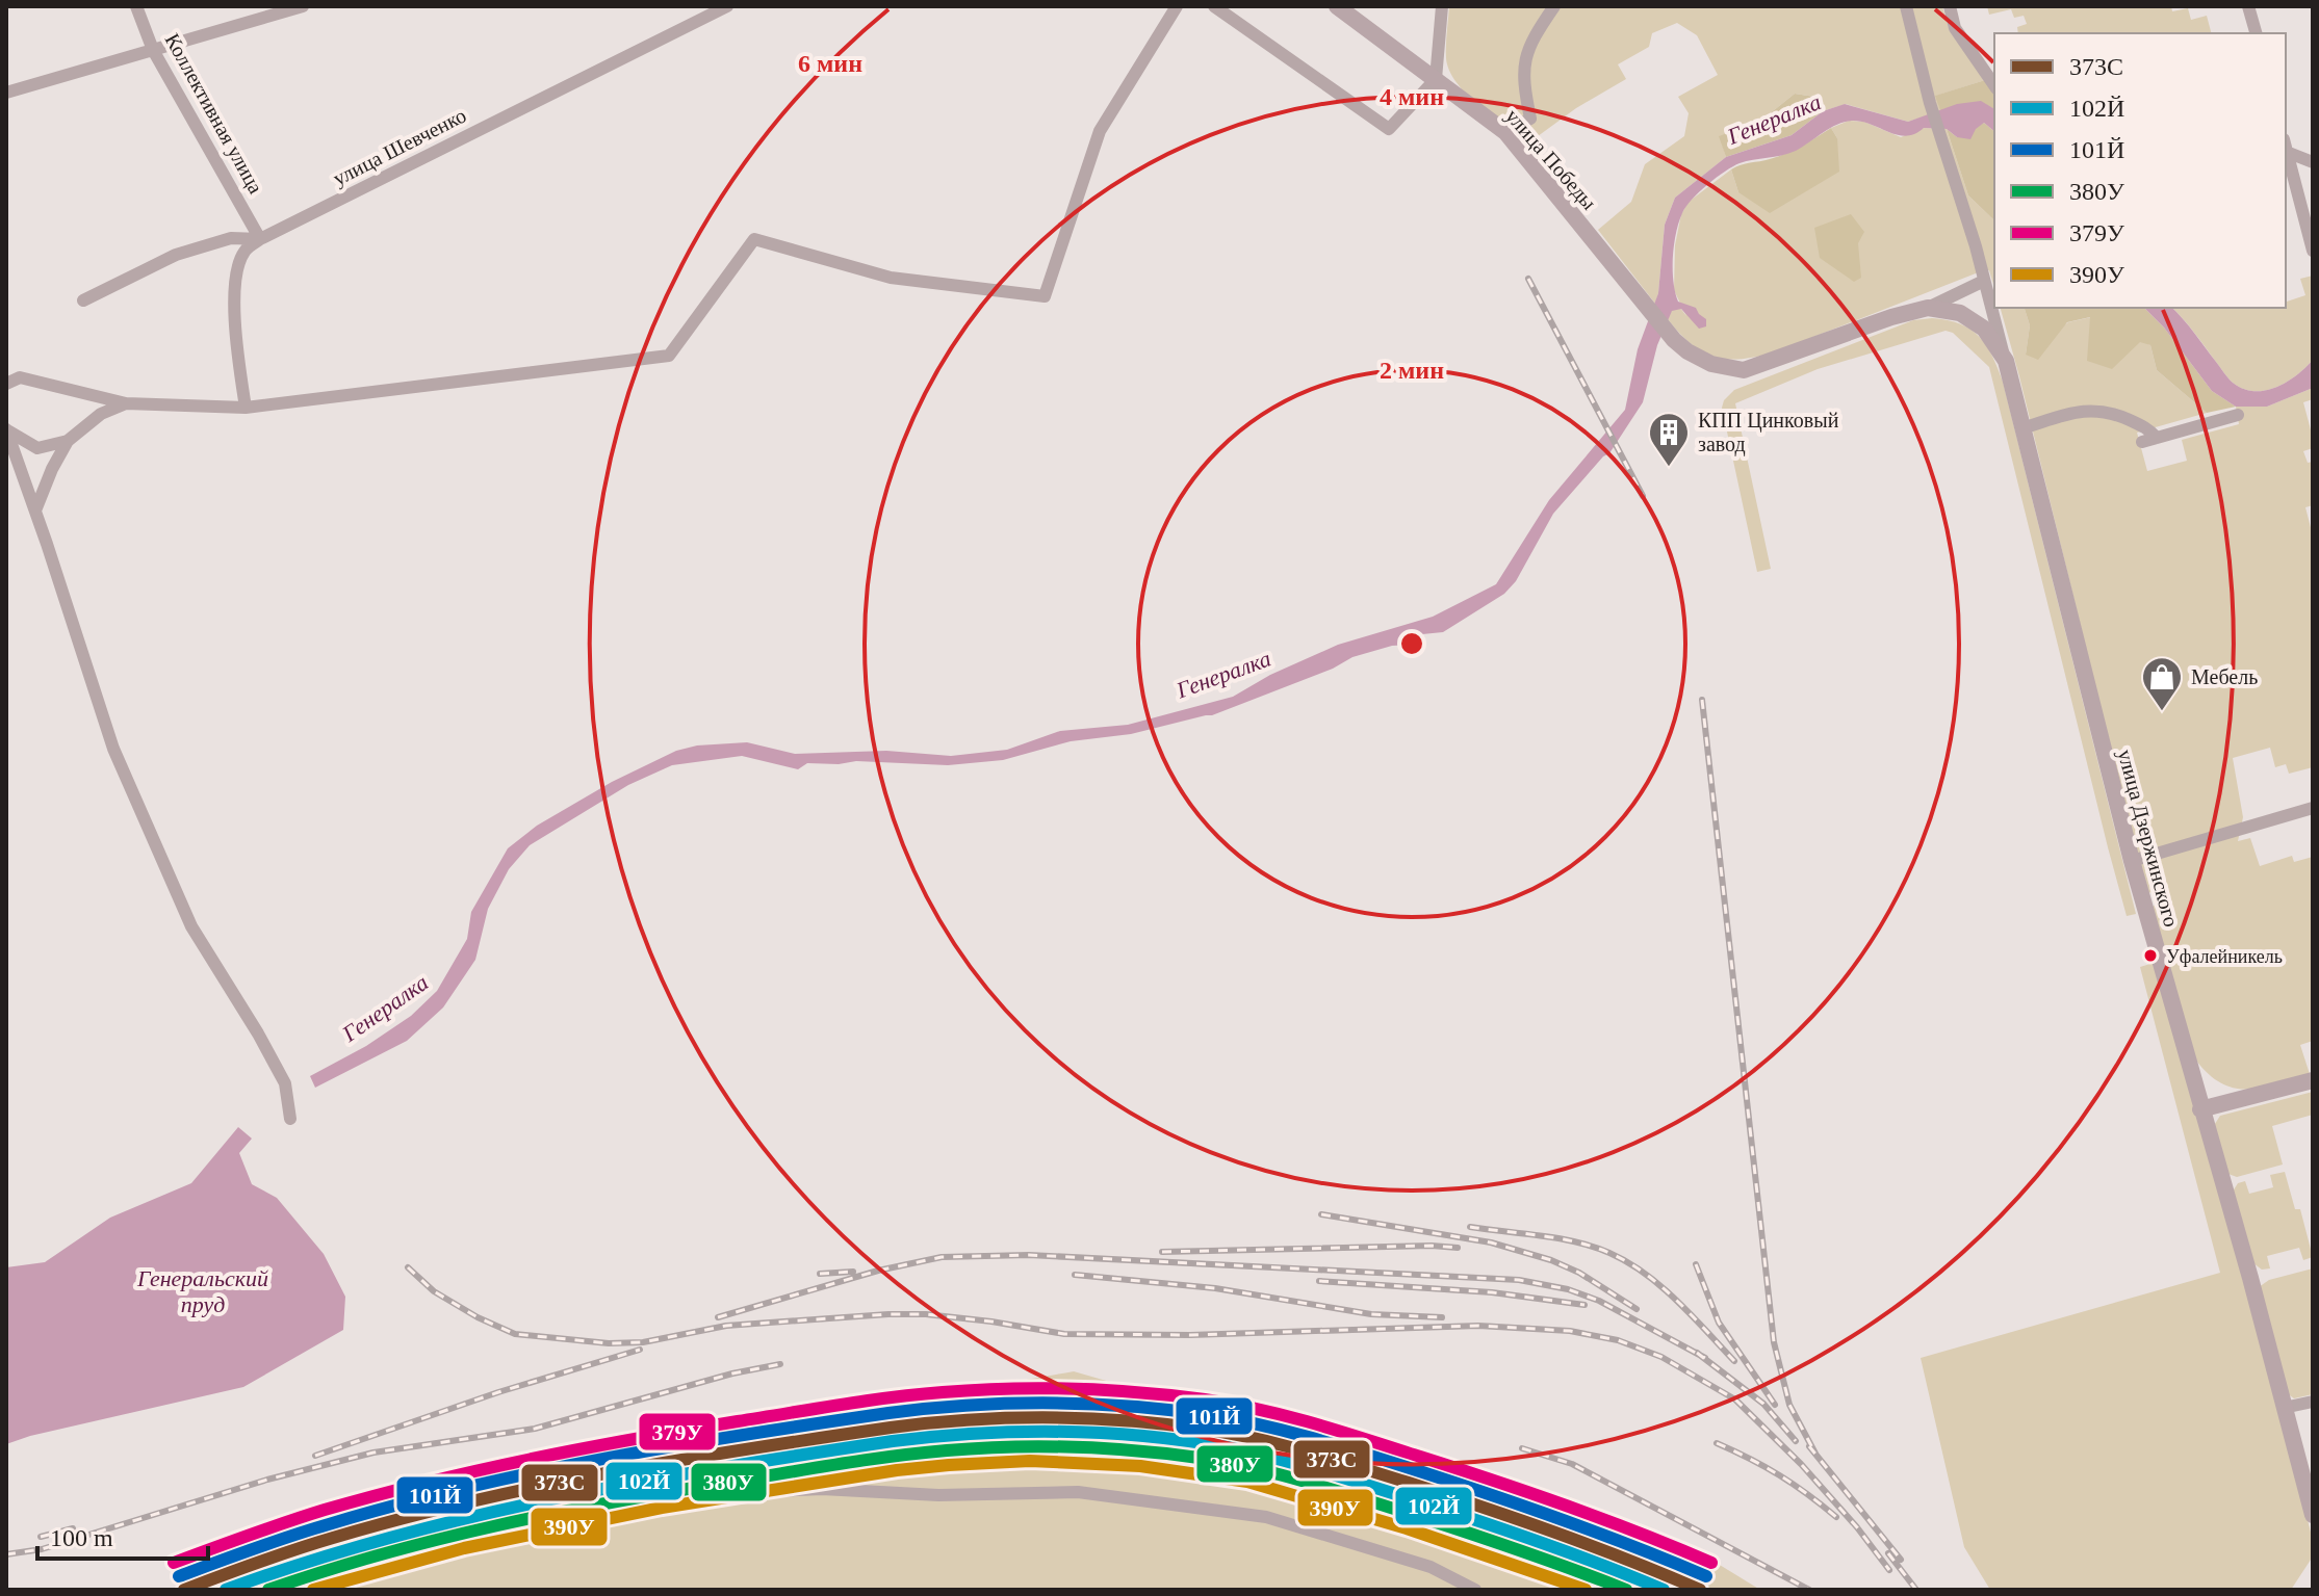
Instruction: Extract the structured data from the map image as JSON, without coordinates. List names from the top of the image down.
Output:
{
  "streets": {
    "main road": ["улица Победы", "улица Дзержинского"],
    "street": ["Коллективная улица", "улица Шевченко"]
  },
  "crossings": [
    ["Коллективная улица", "улица Шевченко"]
  ],
  "water": ["Генералка", "Генеральский пруд"],
  "places": {
    "building": ["КПП Цинковый завод"],
    "shop": ["Мебель"],
    "other": ["Уфалейникель"]
  },
  "lines": [
    "transit line 379У",
    "transit line 101Й",
    "transit line 373C",
    "transit line 102Й",
    "transit line 380У",
    "transit line 390У"
  ],
  "legend": [
    "373C",
    "102Й",
    "101Й",
    "380У",
    "379У",
    "390У"
  ],
  "scale_bar": "100 m",
  "rings": ["6 мин", "4 мин", "2 мин"]
}
